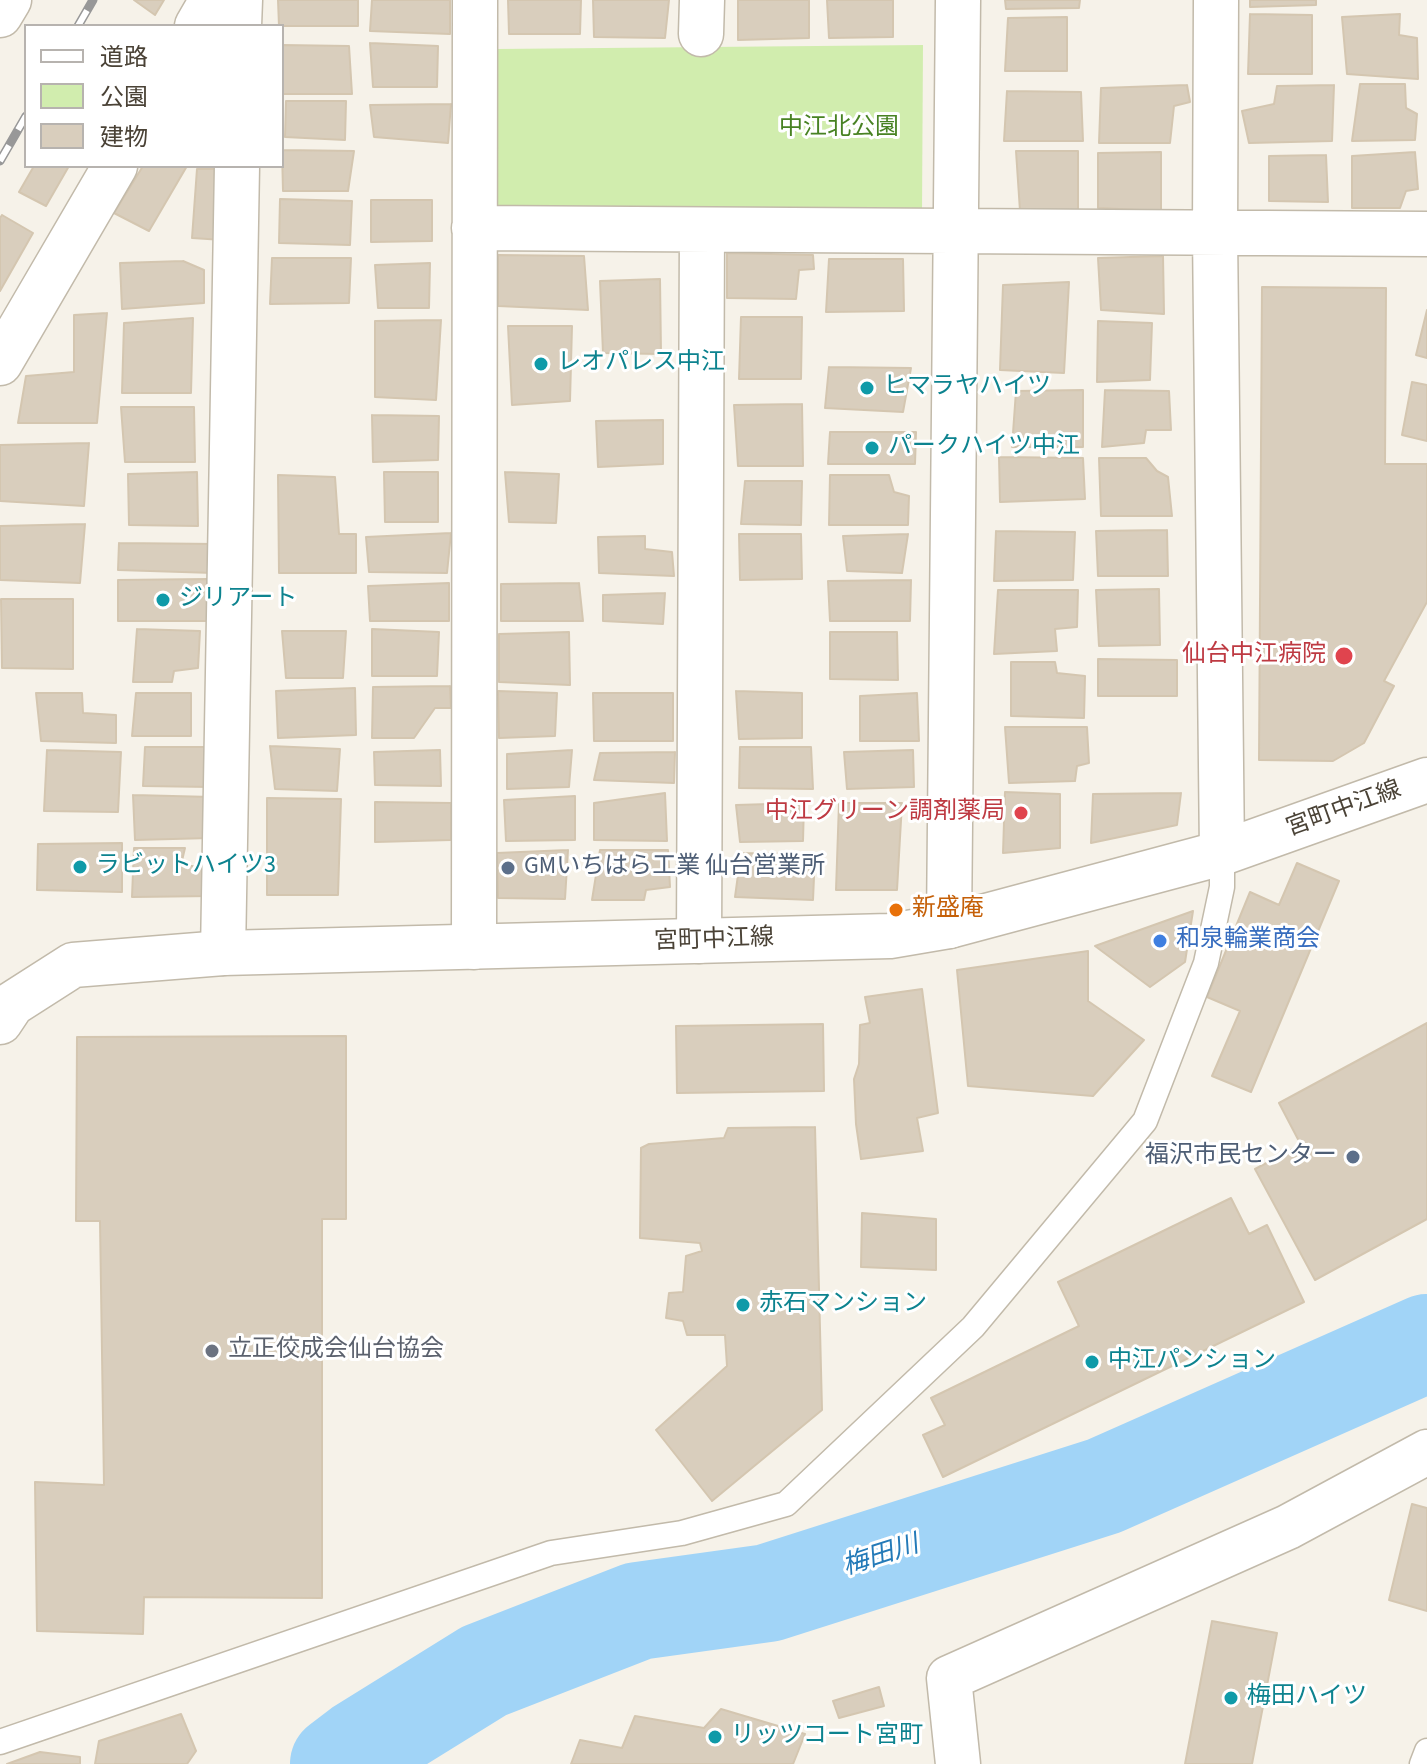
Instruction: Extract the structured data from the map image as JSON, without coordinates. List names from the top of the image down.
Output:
{
  "streets": {
    "street": ["宮町中江線"]
  },
  "water": ["梅田川"],
  "parks": ["中江北公園"],
  "places": [
    "レオパレス中江",
    "ヒマラヤハイツ",
    "パークハイツ中江",
    "ジリアート",
    "仙台中江病院",
    "中江グリーン調剤薬局",
    "ラビットハイツ3",
    "GMいちはら工業 仙台営業所",
    "新盛庵",
    "和泉輪業商会",
    "福沢市民センター",
    "赤石マンション",
    "立正佼成会仙台協会",
    "中江パンション",
    "梅田ハイツ",
    "リッツコート宮町"
  ],
  "legend": ["道路", "公園", "建物"]
}
